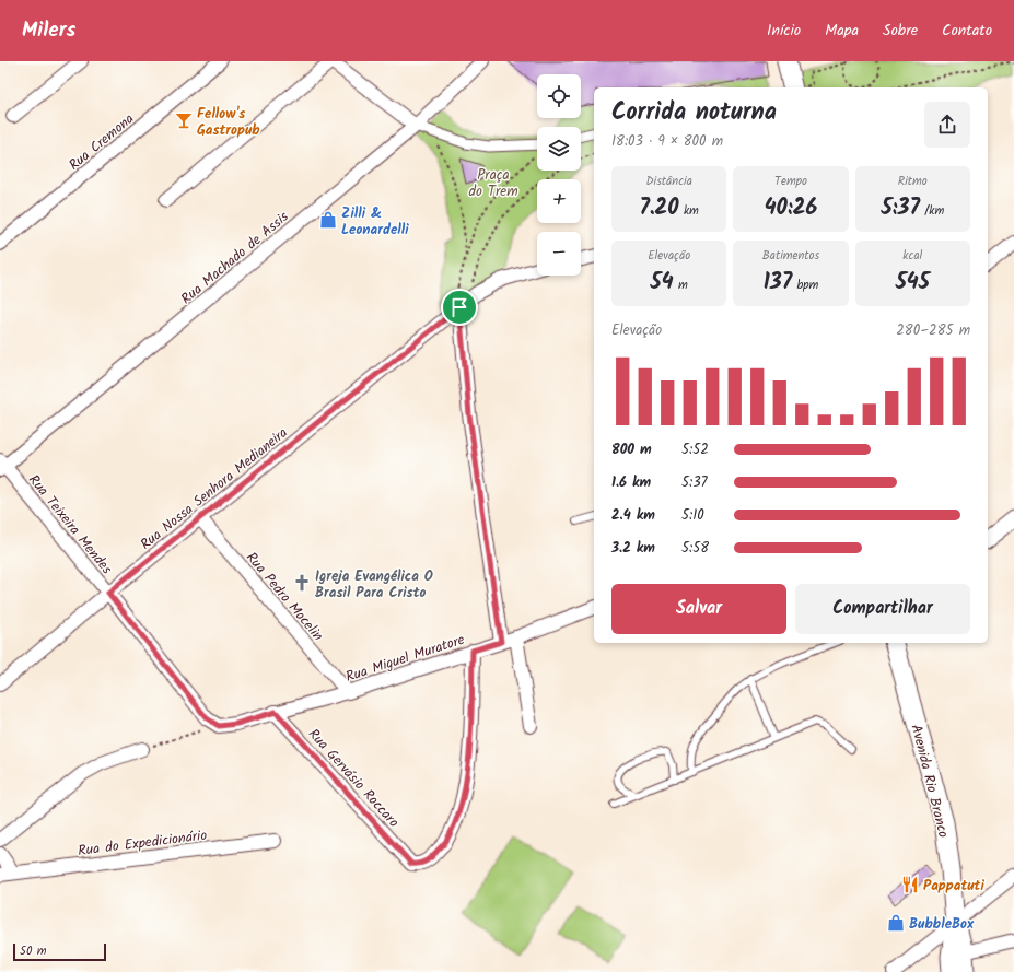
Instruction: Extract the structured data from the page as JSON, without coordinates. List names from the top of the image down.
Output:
{
  "streets": {
    "main road": ["Avenida Rio Branco"],
    "street": [
      "Rua Cremona",
      "Rua Machado de Assis",
      "Rua Nossa Senhora Medianeira",
      "Rua Teixeira Mendes",
      "Rua Pedro Mocelin",
      "Rua Miguel Muratore",
      "Rua Gervásio Roccaro",
      "Rua do Expedicionário"
    ]
  },
  "crossings": [
    ["Rua Machado de Assis", "Rua Teixeira Mendes"],
    ["Rua Nossa Senhora Medianeira", "Rua Teixeira Mendes"],
    ["Rua Nossa Senhora Medianeira", "Rua Pedro Mocelin"],
    ["Rua Teixeira Mendes", "Rua Miguel Muratore"],
    ["Rua Pedro Mocelin", "Rua Miguel Muratore"],
    ["Rua Miguel Muratore", "Rua Gervásio Roccaro"]
  ],
  "parks": ["Praça do Trem"],
  "places": {
    "bar": ["Fellow's Gastropub"],
    "shop": ["Zilli & Leonardelli", "BubbleBox"],
    "church": ["Igreja Evangélica O Brasil Para Cristo"],
    "restaurant": ["Pappatuti"]
  },
  "scale_bar": "50 m",
  "page": {
    "header": "Milers",
    "nav": [
      "Início",
      "Mapa",
      "Sobre",
      "Contato"
    ],
    "map_buttons": ["+", "−"],
    "heading": ["Corrida noturna", "18:03 · 9 × 800 m"],
    "stats": [
      ["Distância", "7.20 km"],
      ["Tempo", "40:26"],
      ["Ritmo", "5:37 /km"],
      ["Elevação", "54 m"],
      ["Batimentos", "137 bpm"],
      ["kcal", "545"]
    ],
    "chart": ["Elevação", "280–285 m"],
    "list": [
      {
        "name": "800 m",
        "note": "5:52"
      },
      {
        "name": "1.6 km",
        "note": "5:37"
      },
      {
        "name": "2.4 km",
        "note": "5:10"
      },
      {
        "name": "3.2 km",
        "note": "5:58"
      }
    ],
    "buttons": ["Salvar", "Compartilhar"],
    "scale": "50 m"
  }
}
